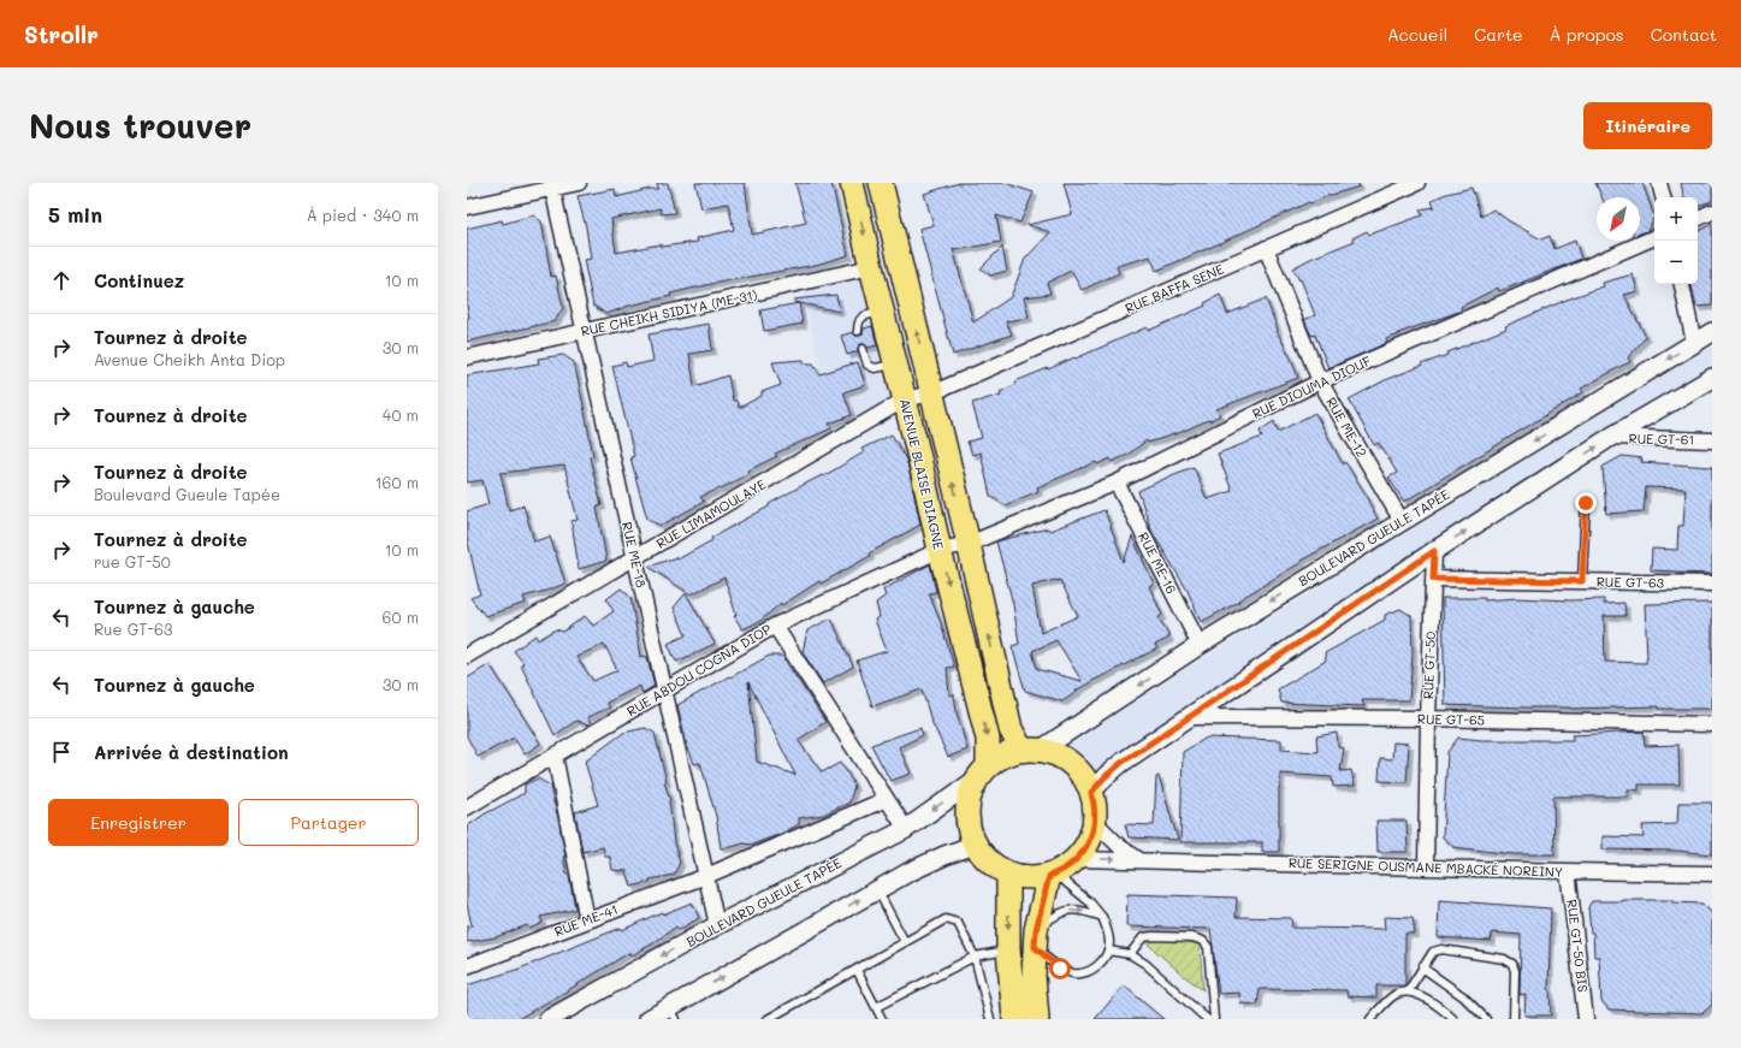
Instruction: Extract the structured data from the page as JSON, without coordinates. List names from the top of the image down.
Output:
{
  "streets": {
    "main road": ["AVENUE BLAISE DIAGNE"],
    "street": [
      "RUE BAFFA SENE",
      "RUE CHEIKH SIDIYA (ME-31)",
      "RUE DIOUMA DIOUF",
      "RUE ME-12",
      "RUE GT-61",
      "RUE LIMAMOULAYE",
      "BOULEVARD GUEULE TAPÉE",
      "RUE ME-18",
      "RUE ME-16",
      "RUE GT-63",
      "RUE GT-50",
      "RUE ABDOU COGNA DIOP",
      "RUE GT-65",
      "RUE SERIGNE OUSMANE MBACKÉ NOREINY",
      "RUE ME-41",
      "RUE GT-50 BIS"
    ]
  },
  "crossings": [
    ["RUE BAFFA SENE", "RUE ME-12"],
    ["RUE BAFFA SENE", "AVENUE BLAISE DIAGNE"],
    ["RUE BAFFA SENE", "RUE LIMAMOULAYE"],
    ["RUE CHEIKH SIDIYA (ME-31)", "AVENUE BLAISE DIAGNE"],
    ["RUE CHEIKH SIDIYA (ME-31)", "RUE ME-18"],
    ["RUE DIOUMA DIOUF", "RUE ME-12"],
    ["RUE DIOUMA DIOUF", "AVENUE BLAISE DIAGNE"],
    ["RUE DIOUMA DIOUF", "RUE ME-16"],
    ["RUE DIOUMA DIOUF", "RUE ABDOU COGNA DIOP"],
    ["RUE ME-12", "BOULEVARD GUEULE TAPÉE"],
    ["AVENUE BLAISE DIAGNE", "RUE LIMAMOULAYE"],
    ["AVENUE BLAISE DIAGNE", "BOULEVARD GUEULE TAPÉE"],
    ["AVENUE BLAISE DIAGNE", "RUE ABDOU COGNA DIOP"],
    ["RUE LIMAMOULAYE", "RUE ME-18"],
    ["BOULEVARD GUEULE TAPÉE", "RUE ME-18"],
    ["BOULEVARD GUEULE TAPÉE", "RUE ME-16"],
    ["RUE ME-18", "RUE ABDOU COGNA DIOP"],
    ["RUE ME-18", "RUE ME-41"],
    ["RUE GT-63", "RUE GT-50"],
    ["RUE GT-50", "RUE GT-65"],
    ["RUE GT-50", "RUE SERIGNE OUSMANE MBACKÉ NOREINY"],
    ["RUE SERIGNE OUSMANE MBACKÉ NOREINY", "RUE GT-50 BIS"]
  ],
  "north": "bottom left",
  "page": {
    "header": "Strollr",
    "nav": [
      "Accueil",
      "Carte",
      "À propos",
      "Contact"
    ],
    "buttons": [
      "Itinéraire",
      ["Enregistrer", "Partager"]
    ],
    "title": "Nous trouver",
    "heading": ["5 min", "À pied · 340 m"],
    "map_buttons": ["+", "−"],
    "list": [
      ["Continuez", "10 m"],
      ["Tournez à droite", "Avenue Cheikh Anta Diop", "30 m"],
      ["Tournez à droite", "40 m"],
      ["Tournez à droite", "Boulevard Gueule Tapée", "160 m"],
      ["Tournez à droite", "rue GT-50", "10 m"],
      ["Tournez à gauche", "Rue GT-63", "60 m"],
      ["Tournez à gauche", "30 m"],
      "Arrivée à destination"
    ]
  }
}
